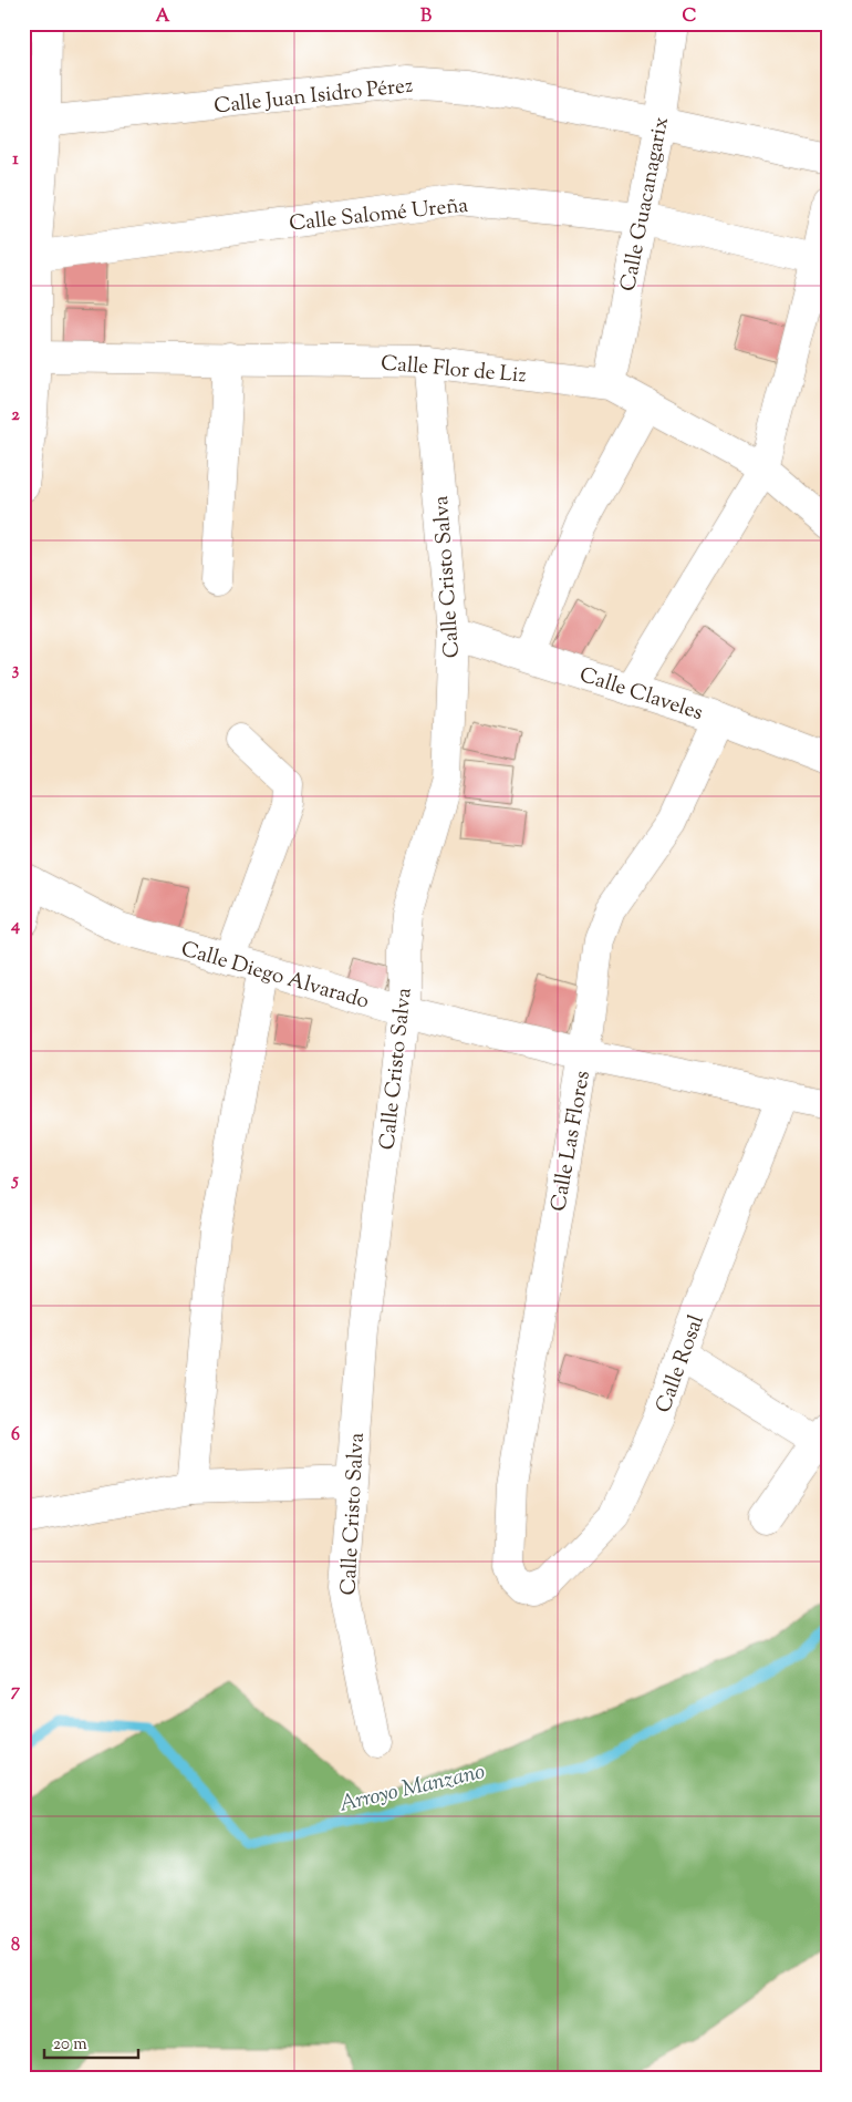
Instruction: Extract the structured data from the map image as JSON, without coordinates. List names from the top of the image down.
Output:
{
  "streets": {
    "street": [
      "Calle Juan Isidro Pérez",
      "Calle Guacanagarix",
      "Calle Salomé Ureña",
      "Calle Flor de Liz",
      "Calle Cristo Salva",
      "Calle Claveles",
      "Calle Diego Alvarado",
      "Calle Las Flores",
      "Calle Rosal"
    ]
  },
  "crossings": [
    ["Calle Juan Isidro Pérez", "Calle Guacanagarix"],
    ["Calle Guacanagarix", "Calle Salomé Ureña"],
    ["Calle Guacanagarix", "Calle Flor de Liz"],
    ["Calle Flor de Liz", "Calle Cristo Salva"],
    ["Calle Cristo Salva", "Calle Claveles"],
    ["Calle Cristo Salva", "Calle Diego Alvarado"],
    ["Calle Claveles", "Calle Las Flores"],
    ["Calle Diego Alvarado", "Calle Las Flores"],
    ["Calle Diego Alvarado", "Calle Rosal"],
    ["Calle Las Flores", "Calle Rosal"]
  ],
  "water": ["Arroyo Manzano"],
  "scale_bar": "20 m",
  "grid": {
    "columns": ["A", "B", "C"],
    "rows": [
      "1",
      "2",
      "3",
      "4",
      "5",
      "6",
      "7",
      "8"
    ]
  }
}
